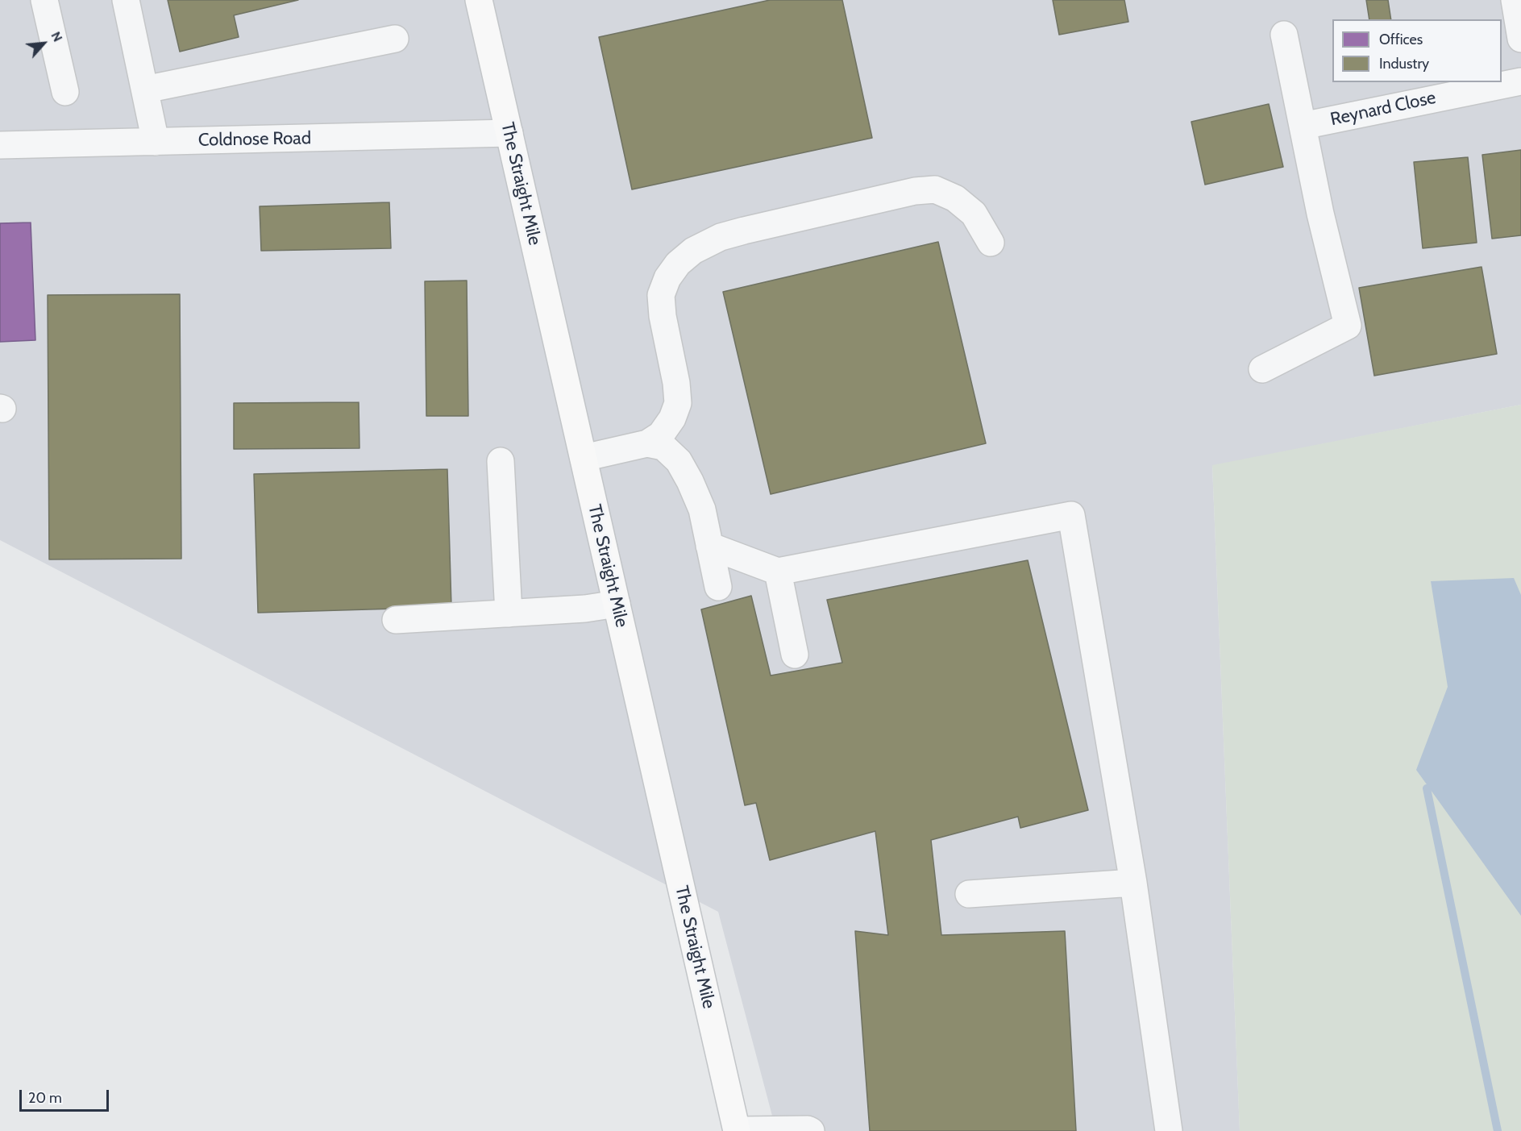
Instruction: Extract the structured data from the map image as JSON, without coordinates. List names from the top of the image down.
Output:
{
  "streets": {
    "main road": ["The Straight Mile"],
    "street": ["Reynard Close", "Coldnose Road"]
  },
  "crossings": [
    ["Coldnose Road", "The Straight Mile"]
  ],
  "legend": ["Offices", "Industry"],
  "scale_bar": "20 m",
  "north": "top right"
}
